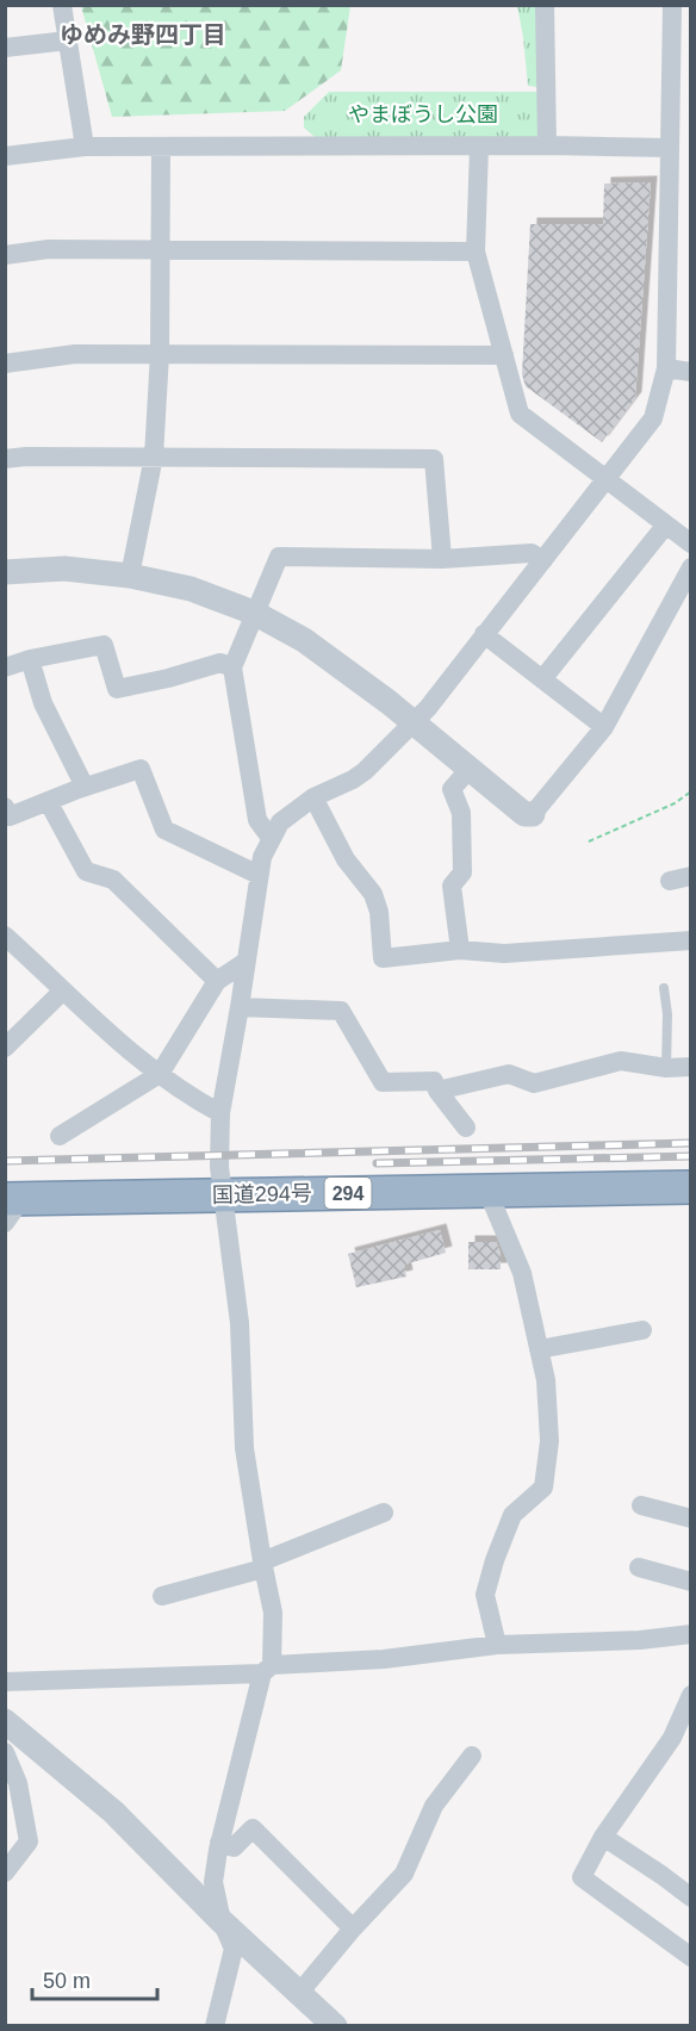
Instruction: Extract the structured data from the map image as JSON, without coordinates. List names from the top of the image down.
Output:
{
  "streets": {
    "highway": ["294", "国道294号"]
  },
  "districts": ["ゆめみ野四丁目"],
  "parks": ["やまぼうし公園"],
  "scale_bar": "50 m"
}
